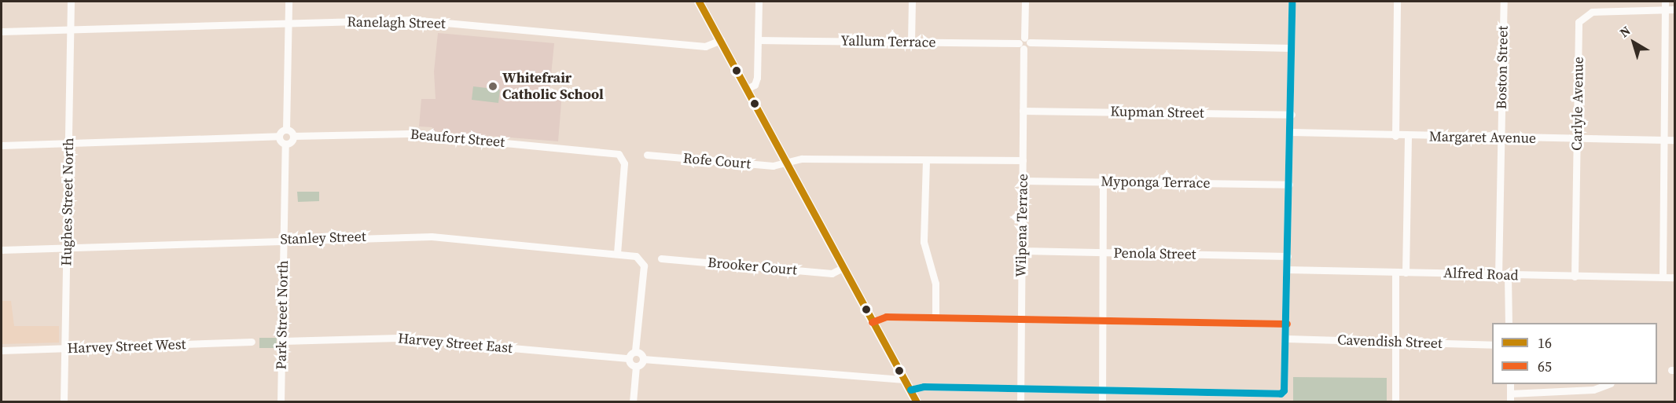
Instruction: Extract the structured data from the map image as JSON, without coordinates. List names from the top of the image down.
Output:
{
  "streets": {
    "street": [
      "Ranelagh Street",
      "Yallum Terrace",
      "Boston Street",
      "Carlyle Avenue",
      "Kupman Street",
      "Margaret Avenue",
      "Beaufort Street",
      "Rofe Court",
      "Myponga Terrace",
      "Hughes Street North",
      "Wilpena Terrace",
      "Stanley Street",
      "Penola Street",
      "Brooker Court",
      "Alfred Road",
      "Park Street North",
      "Cavendish Street",
      "Harvey Street East",
      "Harvey Street West"
    ]
  },
  "crossings": [
    ["Ranelagh Street", "Hughes Street North"],
    ["Yallum Terrace", "Wilpena Terrace"],
    ["Boston Street", "Margaret Avenue"],
    ["Boston Street", "Alfred Road"],
    ["Carlyle Avenue", "Margaret Avenue"],
    ["Carlyle Avenue", "Alfred Road"],
    ["Kupman Street", "Wilpena Terrace"],
    ["Beaufort Street", "Stanley Street"],
    ["Myponga Terrace", "Wilpena Terrace"],
    ["Hughes Street North", "Stanley Street"],
    ["Hughes Street North", "Harvey Street West"],
    ["Wilpena Terrace", "Penola Street"],
    ["Stanley Street", "Park Street North"],
    ["Park Street North", "Harvey Street East"]
  ],
  "places": ["Whitefrair Catholic School"],
  "lines": ["transit line 16", "transit line 65"],
  "legend": ["16", "65"],
  "north": "top left"
}
